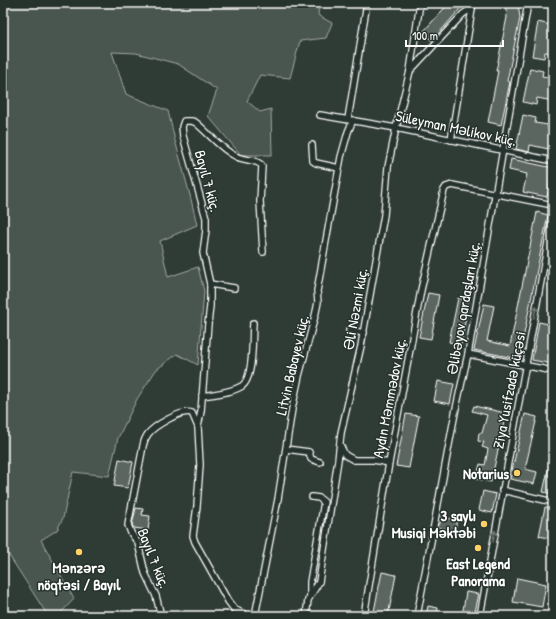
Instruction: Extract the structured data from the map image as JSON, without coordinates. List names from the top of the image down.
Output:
{
  "streets": {
    "street": [
      "Süleyman Məlikov küç.",
      "Bayıl 7 küç.",
      "Əlibəyov qardaşları küç.",
      "Əli Nəzmi küç.",
      "Litvin Babayev küç.",
      "Ziya Yusifzadə küçəsi",
      "Aydın Məmmədov küç."
    ]
  },
  "crossings": [
    ["Süleyman Məlikov küç.", "Əlibəyov qardaşları küç."],
    ["Süleyman Məlikov küç.", "Əli Nəzmi küç."],
    ["Süleyman Məlikov küç.", "Litvin Babayev küç."],
    ["Əlibəyov qardaşları küç.", "Aydın Məmmədov küç."]
  ],
  "one_way": ["Ziya Yusifzadə küçəsi"],
  "places": [
    "Notarius",
    "3 saylı Musiqi Məktəbi",
    "East Legend Panorama",
    "Mənzərə nöqtəsi / Bayıl"
  ],
  "scale_bar": "100 m"
}
